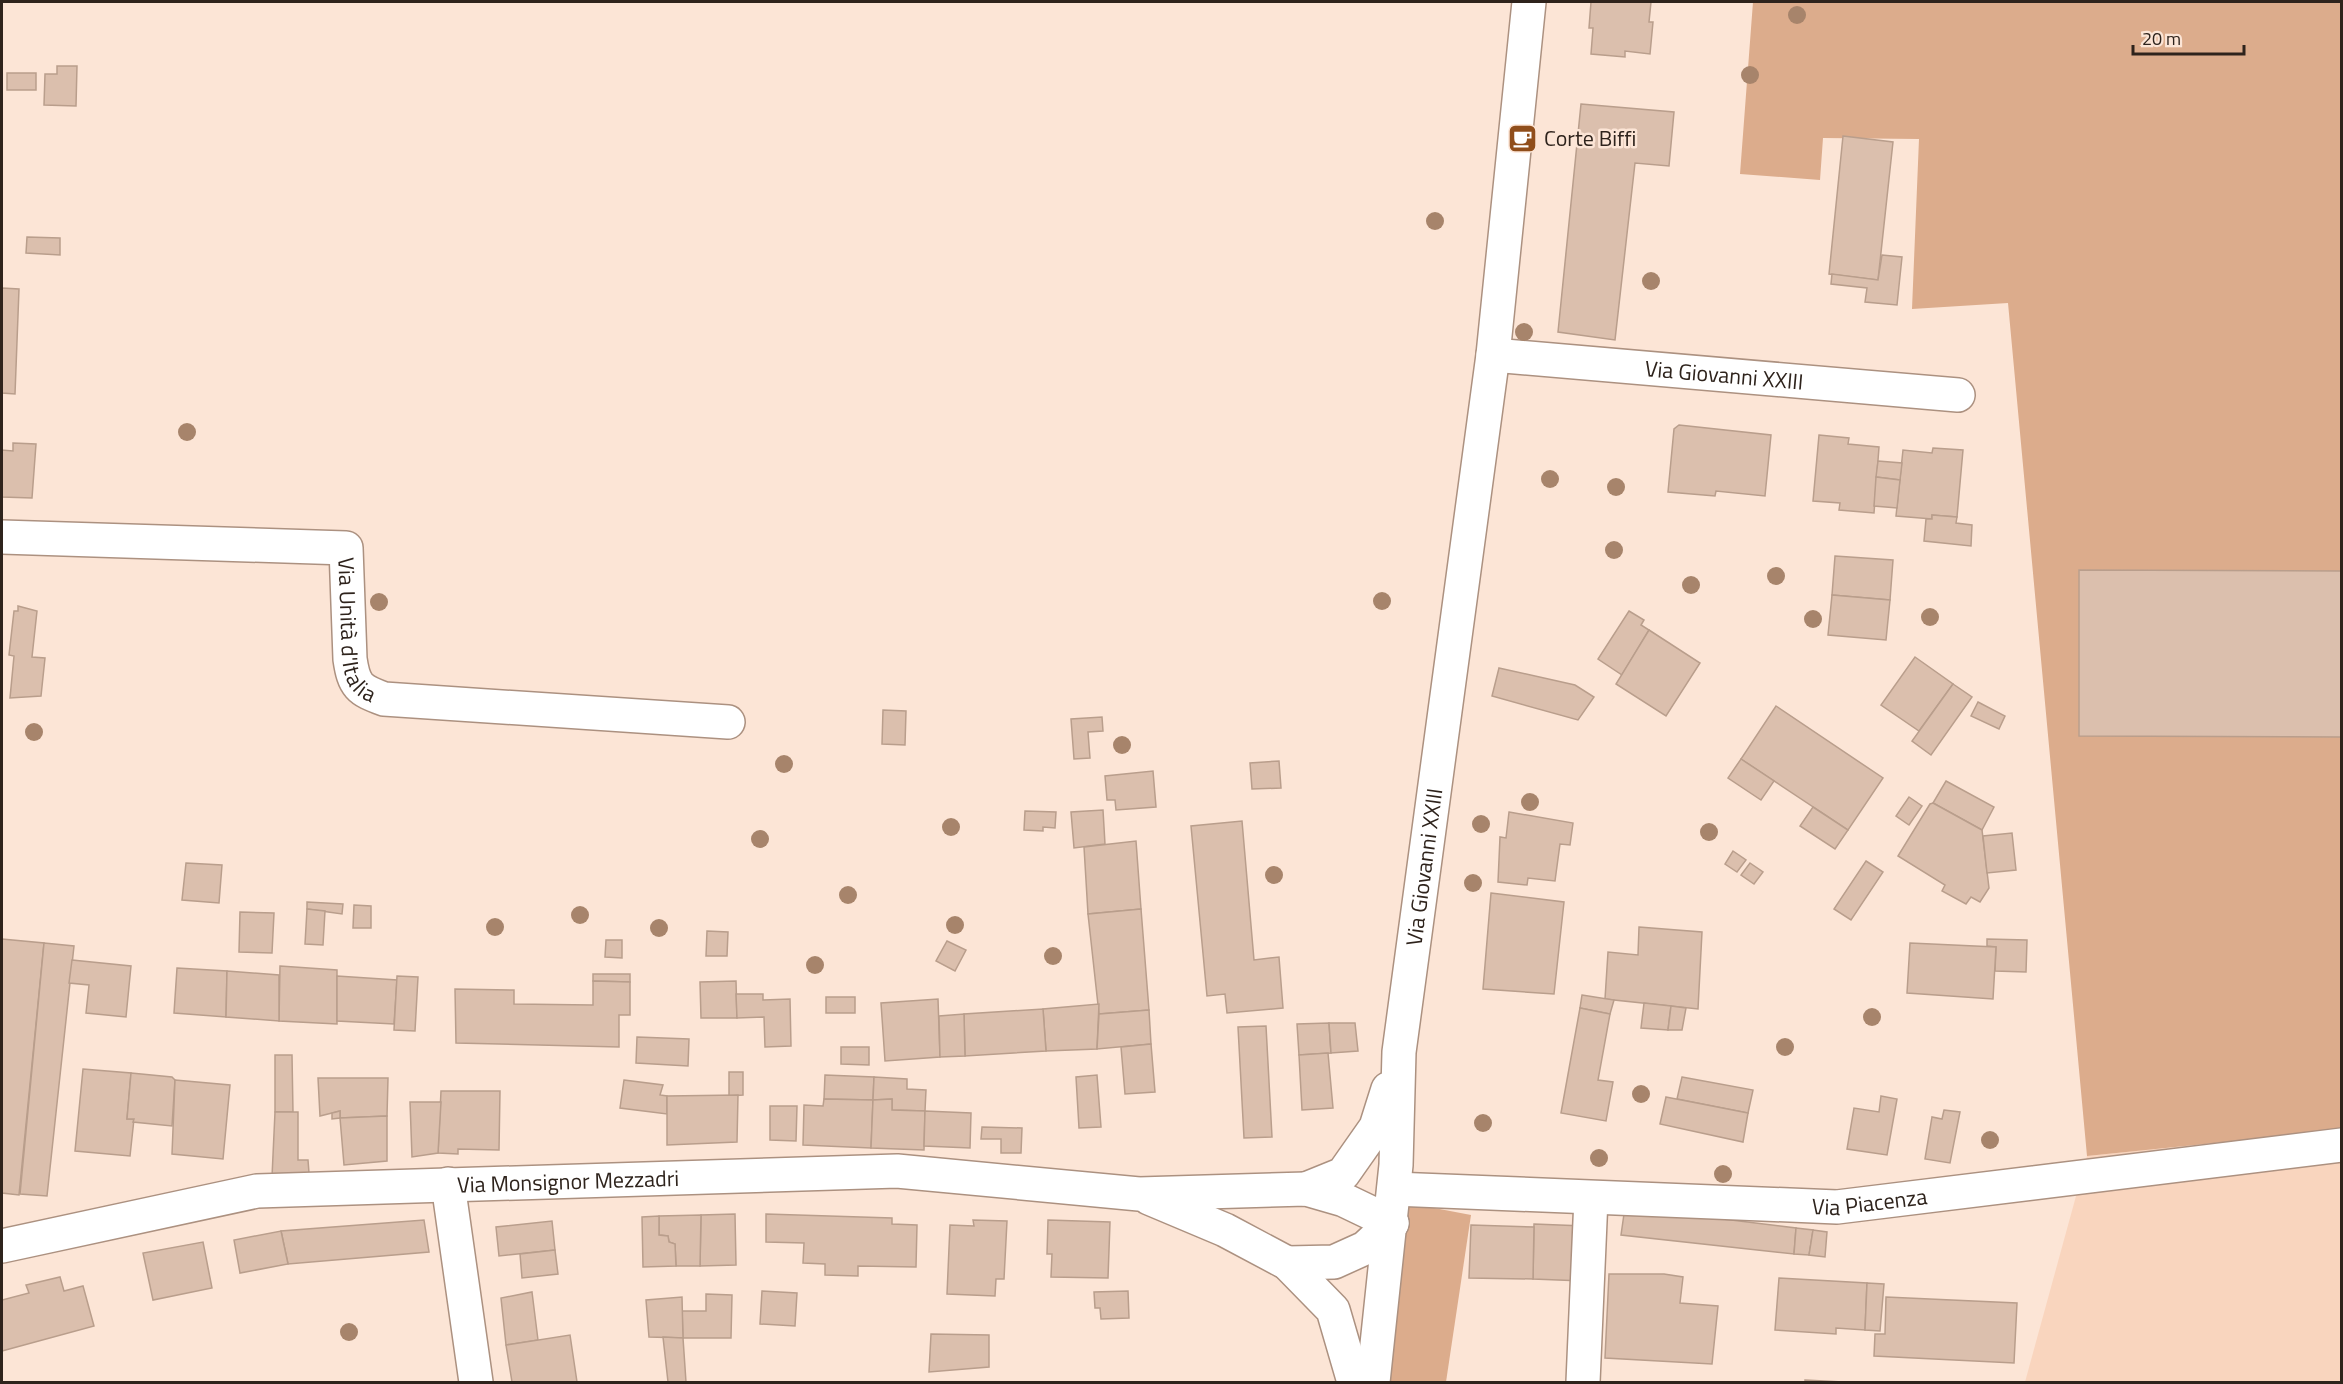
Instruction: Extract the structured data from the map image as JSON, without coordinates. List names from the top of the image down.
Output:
{
  "streets": {
    "street": [
      "Via Giovanni XXIII",
      "Via Unità d'Italia",
      "Via Monsignor Mezzadri",
      "Via Piacenza"
    ]
  },
  "crossings": [
    ["Via Giovanni XXIII", "Via Piacenza"]
  ],
  "places": {
    "cafe": ["Corte Biffi"]
  },
  "scale_bar": "20 m"
}
